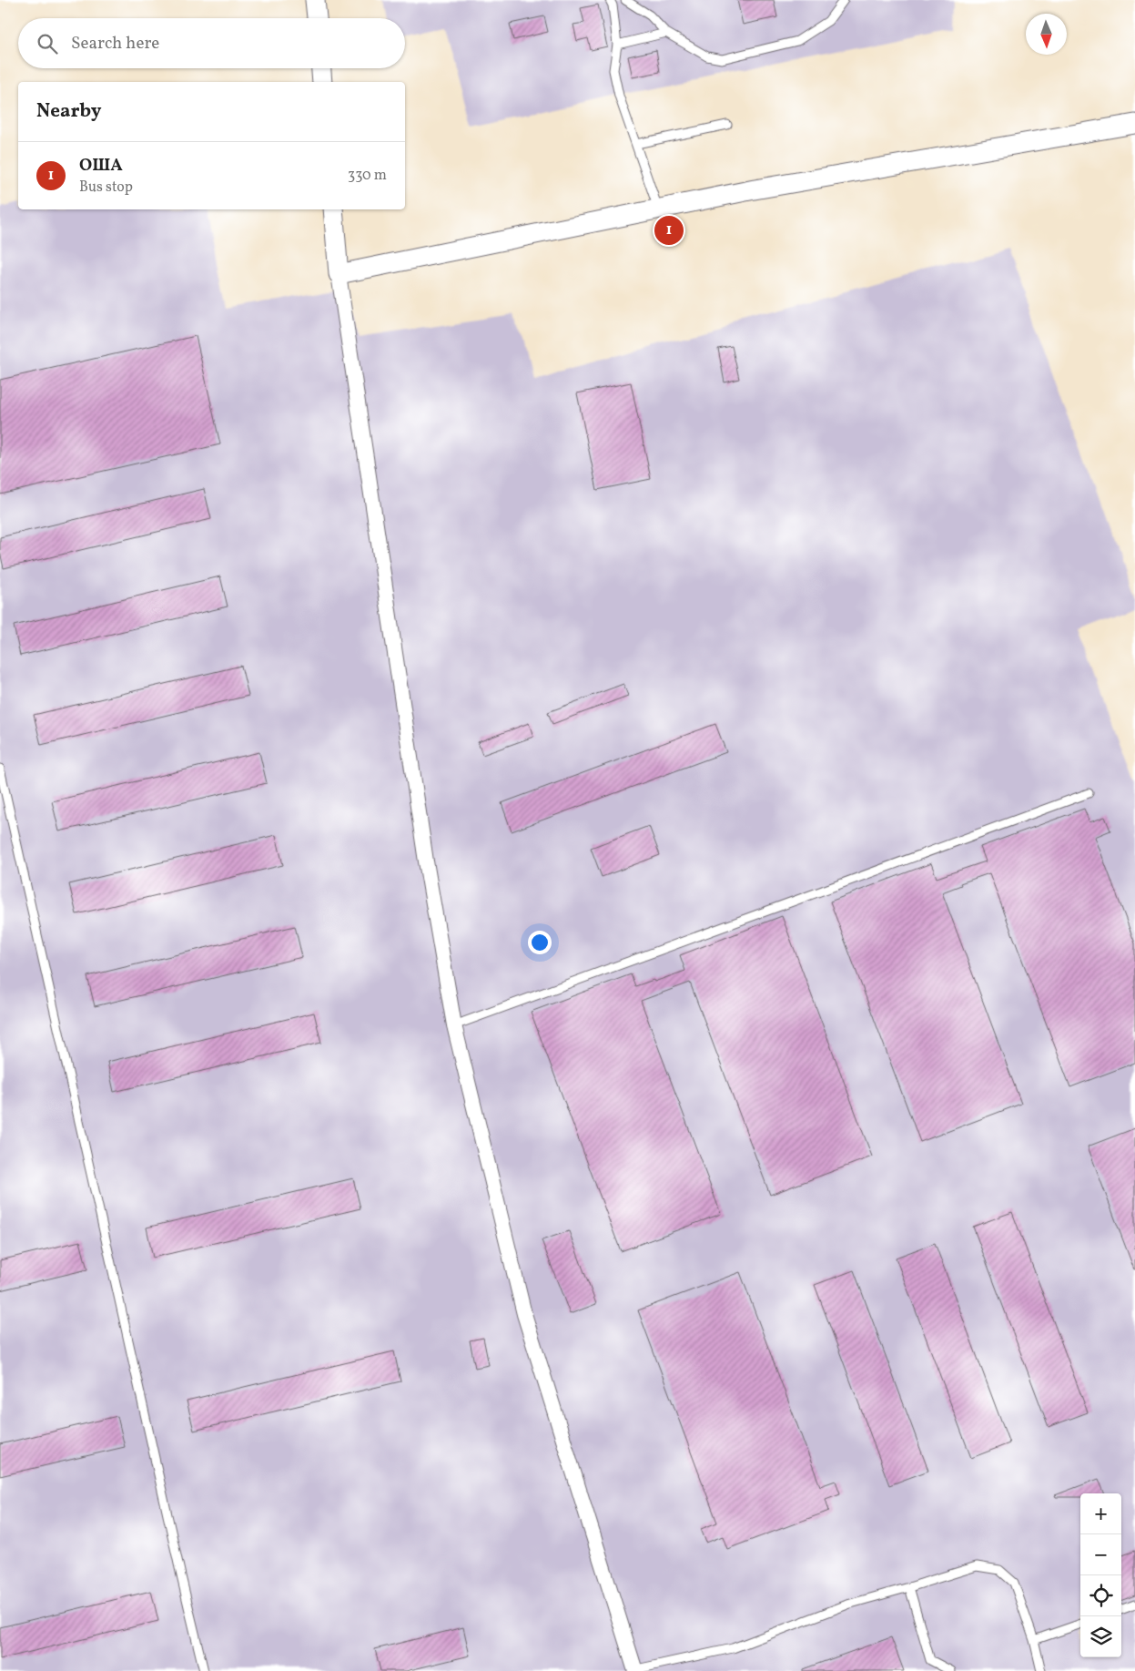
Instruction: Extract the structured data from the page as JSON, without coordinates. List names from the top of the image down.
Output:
{
  "north": "bottom",
  "page": {
    "search": "Search here",
    "heading": "Nearby",
    "list": [
      {
        "mark": "1",
        "name": "ОША",
        "note": "Bus stop",
        "value": "330 m"
      }
    ],
    "pins": "1",
    "map_buttons": ["+", "−"]
  }
}
